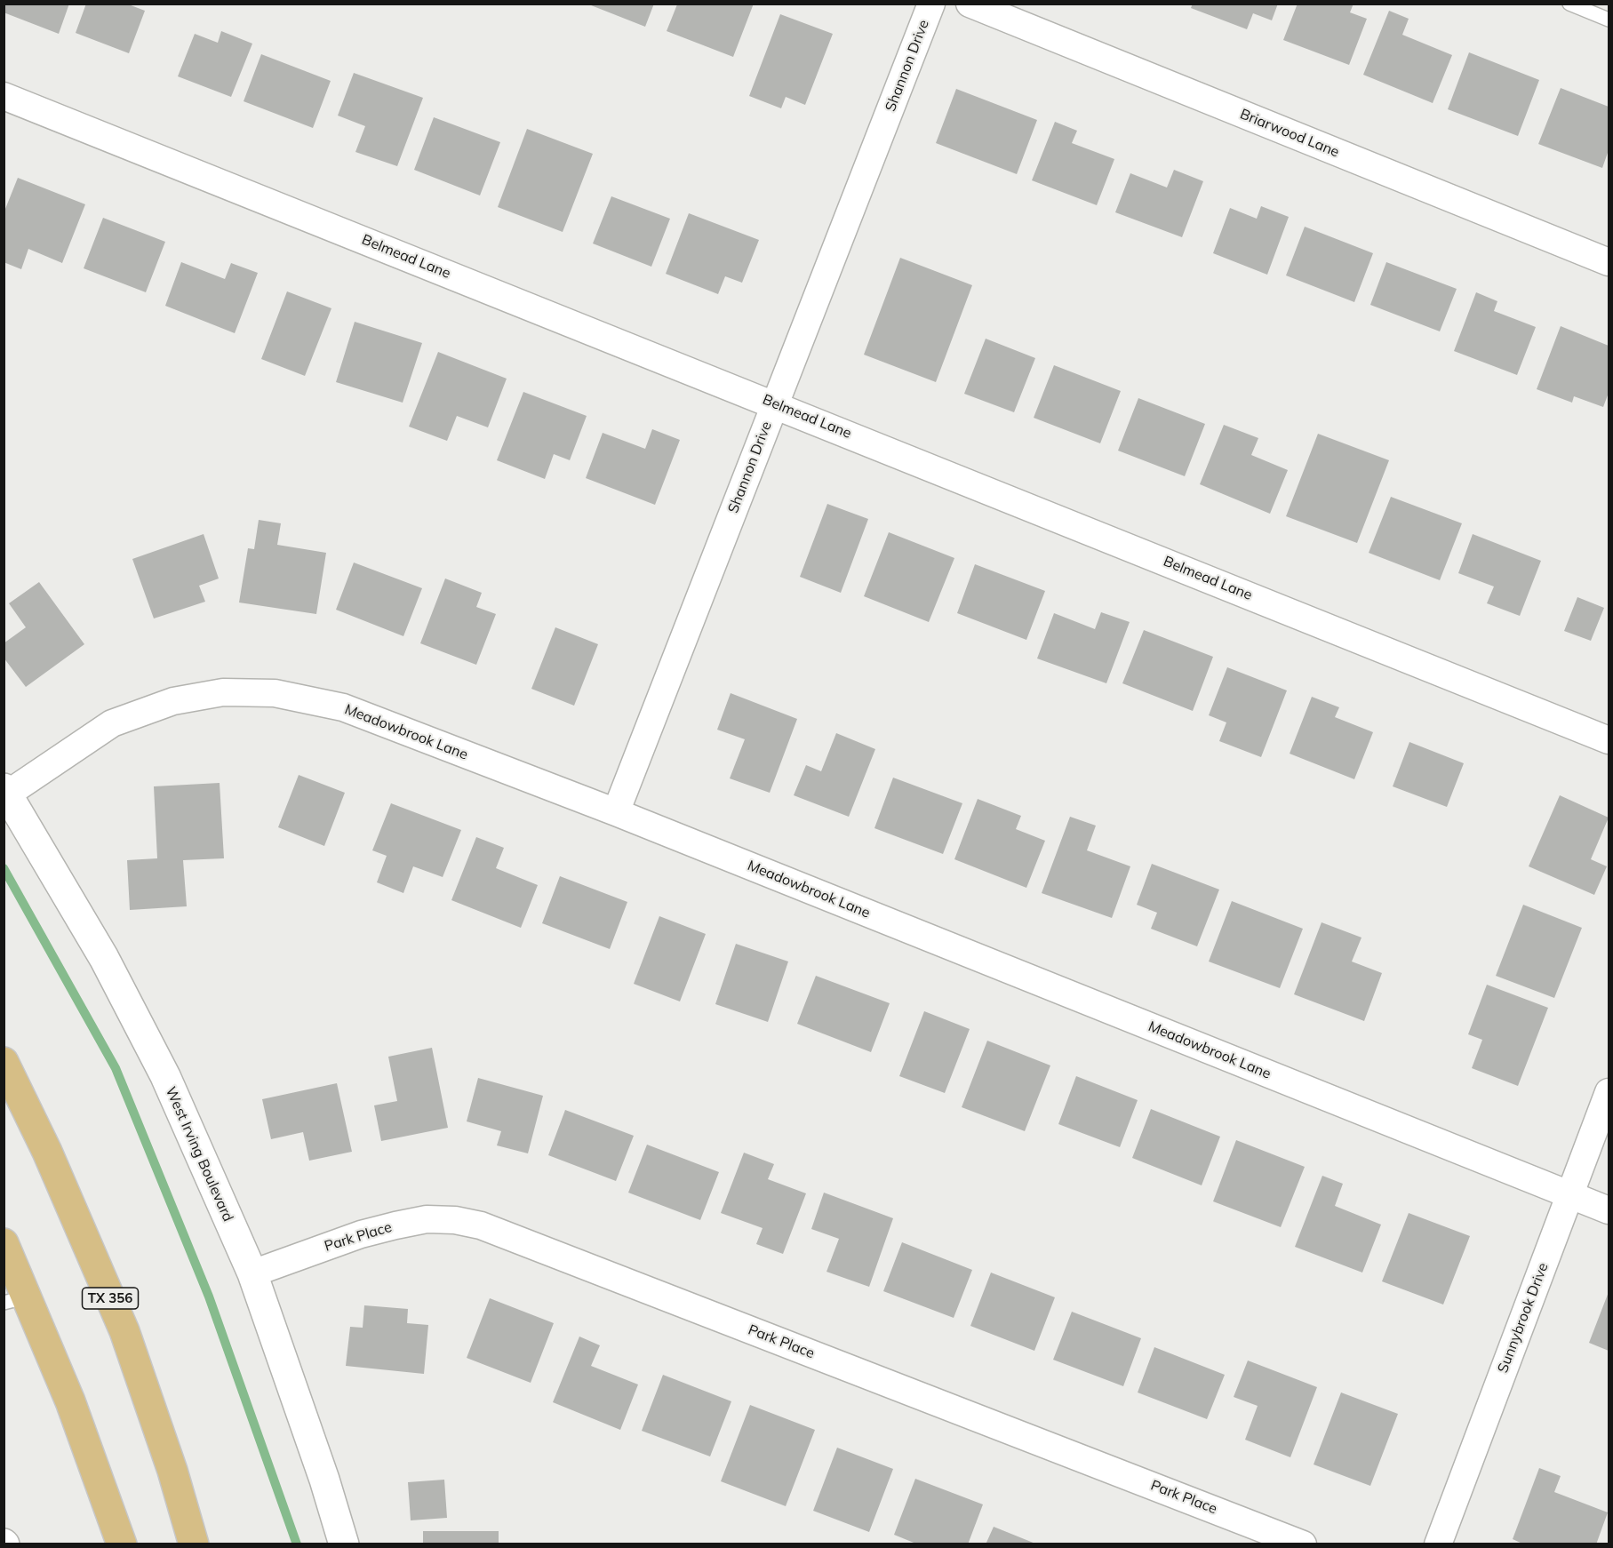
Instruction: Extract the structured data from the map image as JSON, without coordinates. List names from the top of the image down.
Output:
{
  "streets": {
    "main road": ["TX 356"],
    "street": [
      "Shannon Drive",
      "Briarwood Lane",
      "Belmead Lane",
      "Meadowbrook Lane",
      "West Irving Boulevard",
      "Park Place",
      "Sunnybrook Drive"
    ]
  },
  "crossings": [
    ["Shannon Drive", "Belmead Lane"],
    ["Shannon Drive", "Meadowbrook Lane"],
    ["Meadowbrook Lane", "West Irving Boulevard"],
    ["Meadowbrook Lane", "Sunnybrook Drive"],
    ["West Irving Boulevard", "Park Place"]
  ]
}
